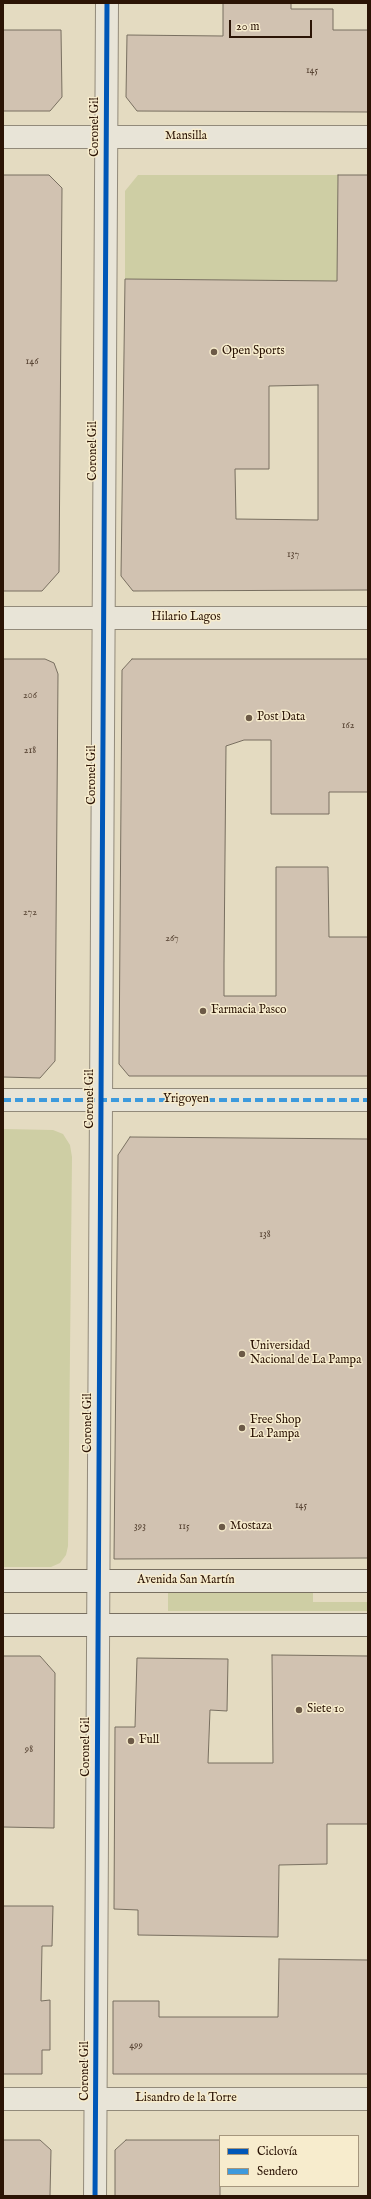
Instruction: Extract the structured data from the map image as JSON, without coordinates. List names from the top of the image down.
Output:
{
  "streets": {
    "street": [
      "Coronel Gil",
      "Mansilla",
      "Hilario Lagos",
      "Yrigoyen",
      "Avenida San Martín",
      "Lisandro de la Torre"
    ]
  },
  "crossings": [
    ["Coronel Gil", "Mansilla"],
    ["Coronel Gil", "Hilario Lagos"],
    ["Coronel Gil", "Yrigoyen"],
    ["Coronel Gil", "Avenida San Martín"],
    ["Coronel Gil", "Lisandro de la Torre"]
  ],
  "places": [
    "Open Sports",
    "Post Data",
    "Farmacia Pasco",
    "Universidad Nacional de La Pampa",
    "Free Shop La Pampa",
    "Mostaza",
    "Siete 10",
    "Full"
  ],
  "house_numbers": [
    "145",
    "146",
    "137",
    "206",
    "162",
    "218",
    "272",
    "267",
    "138",
    "145",
    "393",
    "115",
    "98",
    "499"
  ],
  "legend": ["Ciclovía", "Sendero"],
  "scale_bar": "20 m"
}
